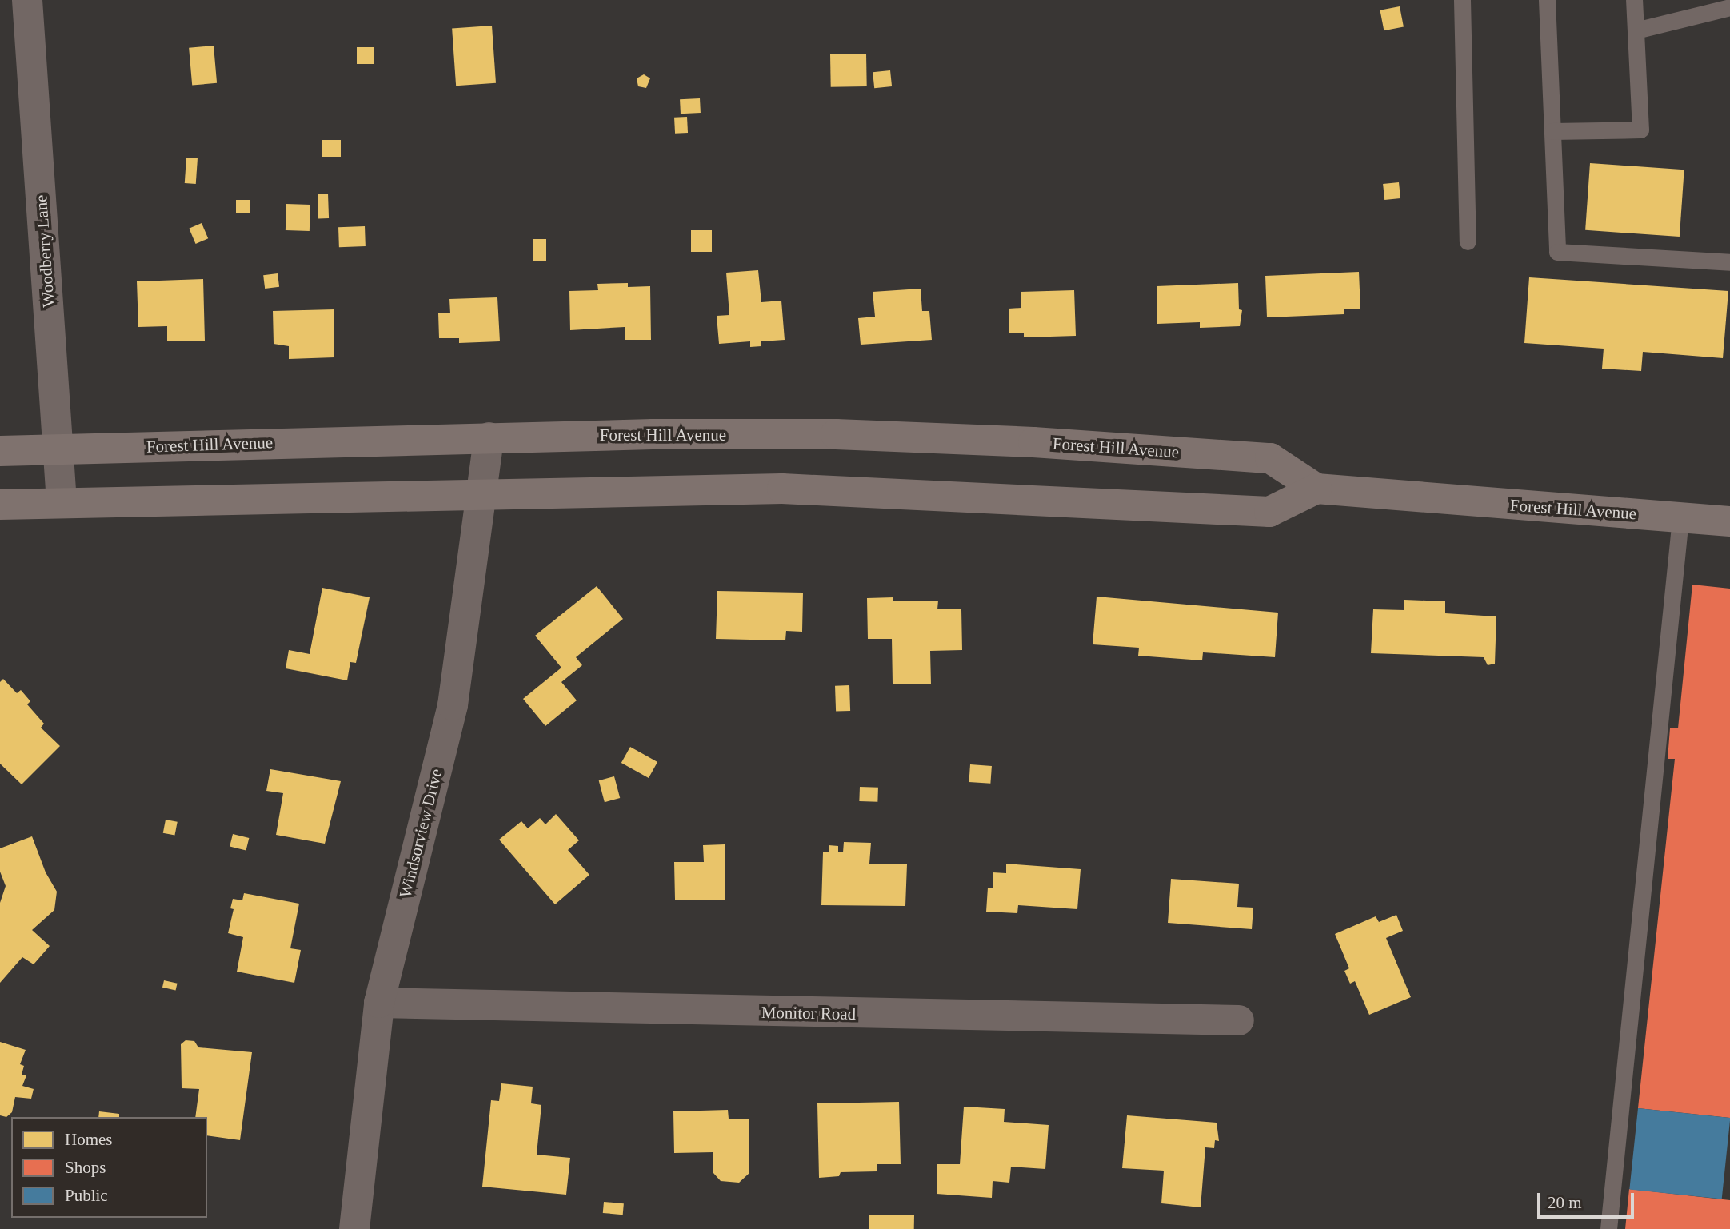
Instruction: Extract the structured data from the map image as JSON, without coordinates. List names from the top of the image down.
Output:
{
  "streets": {
    "main road": ["Forest Hill Avenue"],
    "street": ["Woodberry Lane", "Windsorview Drive", "Monitor Road"]
  },
  "crossings": [
    ["Woodberry Lane", "Forest Hill Avenue"],
    ["Forest Hill Avenue", "Windsorview Drive"],
    ["Windsorview Drive", "Monitor Road"]
  ],
  "legend": ["Homes", "Shops", "Public"],
  "scale_bar": "20 m"
}
